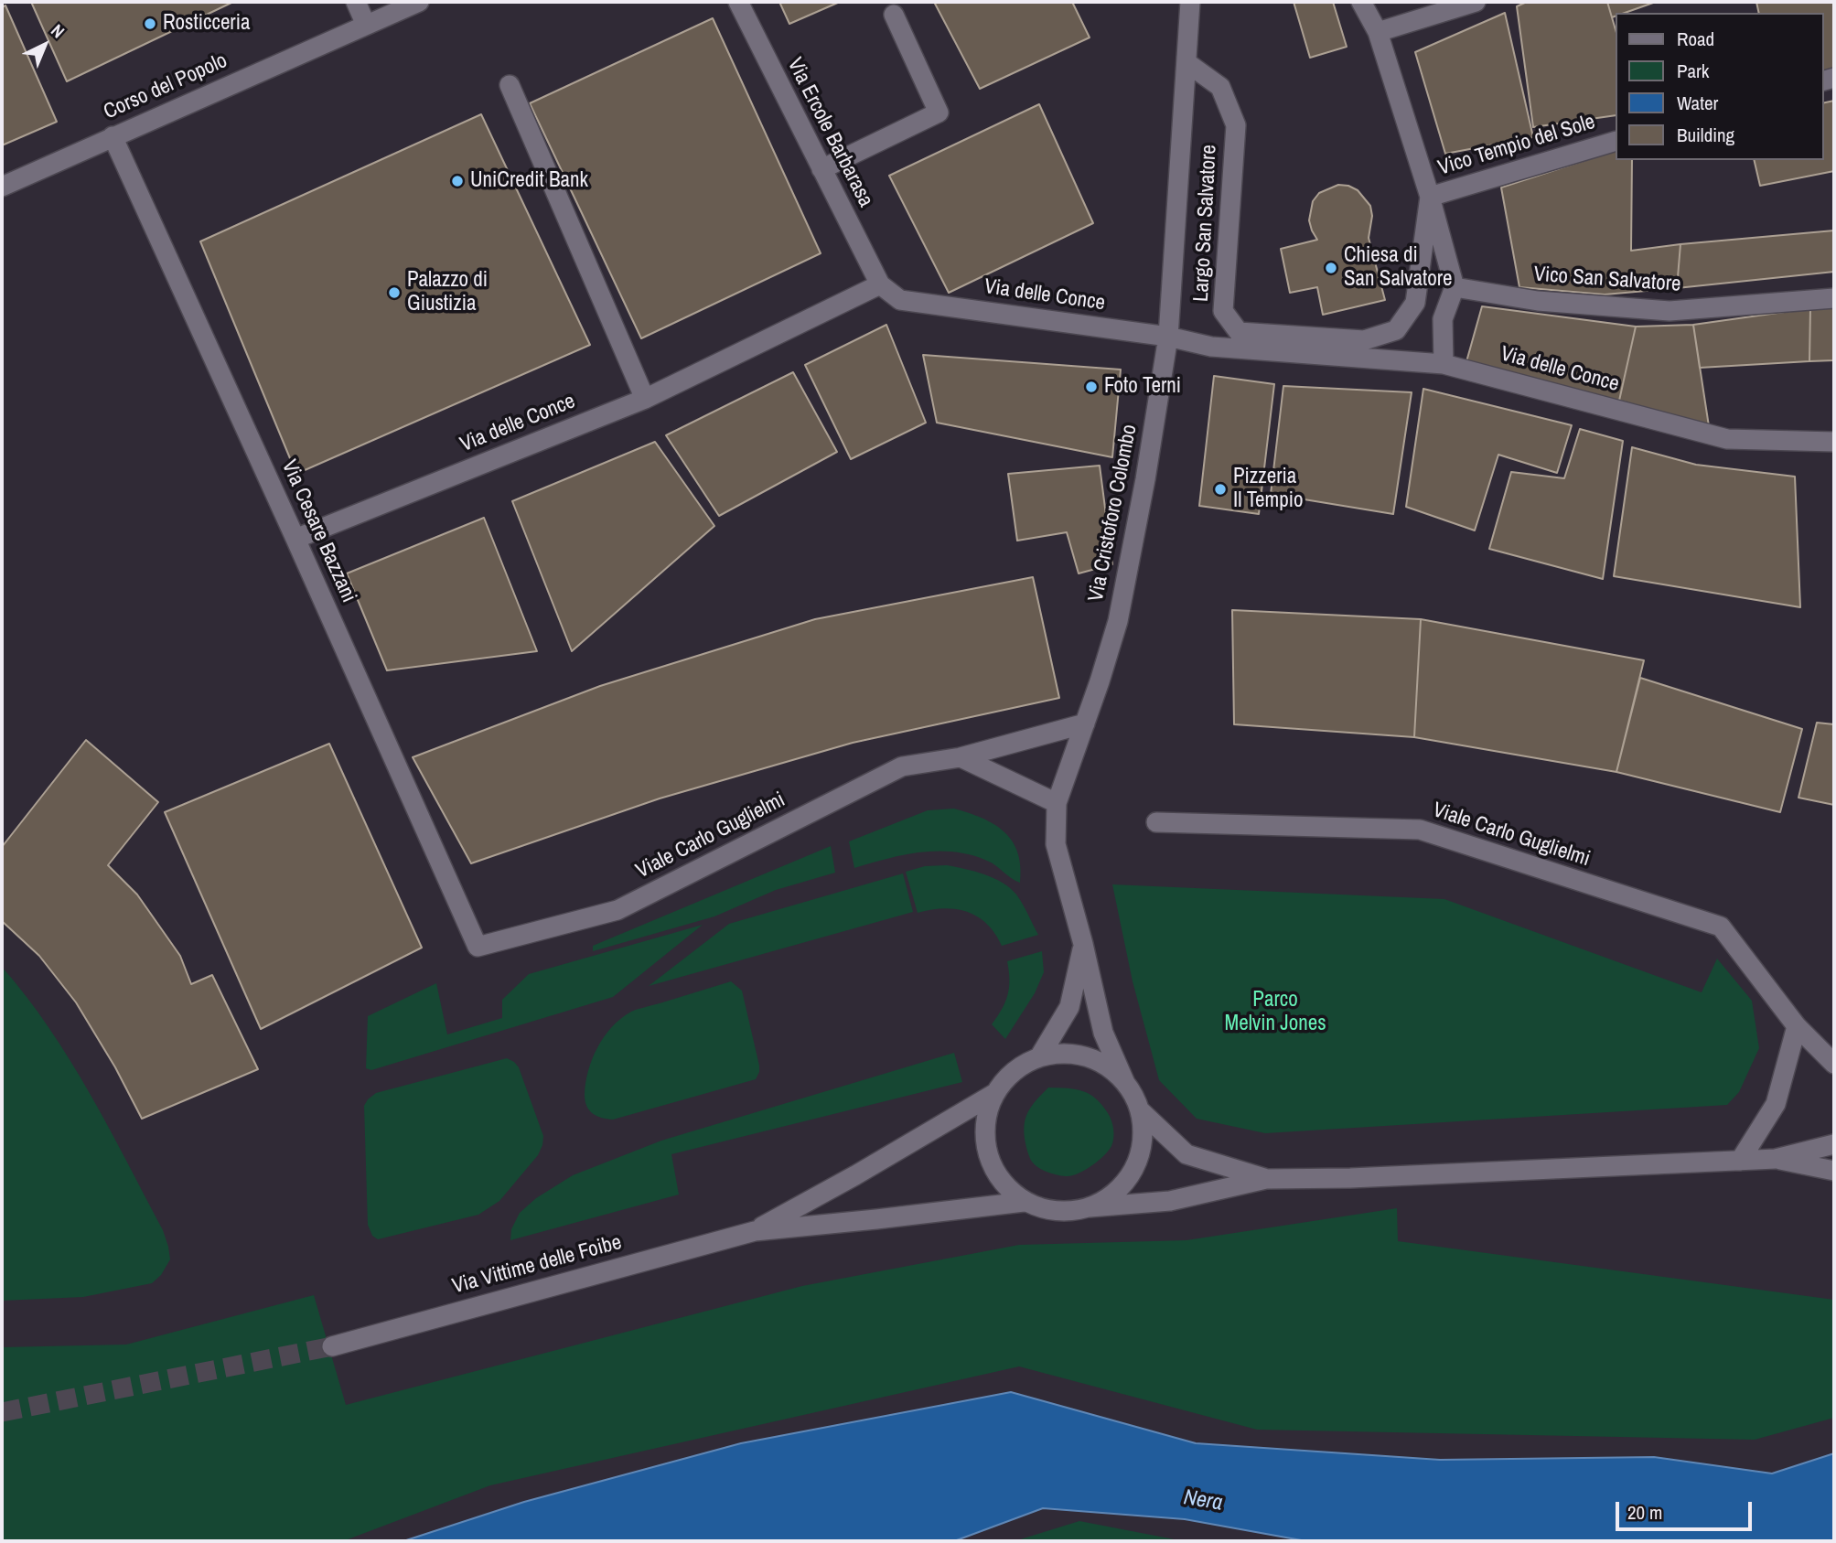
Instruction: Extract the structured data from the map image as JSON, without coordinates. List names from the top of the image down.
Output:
{
  "streets": {
    "street": [
      "Corso del Popolo",
      "Via Ercole Barbarasa",
      "Vico Tempio del Sole",
      "Largo San Salvatore",
      "Vico San Salvatore",
      "Via delle Conce",
      "Via Cristoforo Colombo",
      "Via Cesare Bazzani",
      "Viale Carlo Guglielmi",
      "Via Vittime delle Foibe"
    ]
  },
  "crossings": [
    ["Corso del Popolo", "Via Cesare Bazzani"],
    ["Via Ercole Barbarasa", "Via delle Conce"],
    ["Vico Tempio del Sole", "Largo San Salvatore"],
    ["Largo San Salvatore", "Vico San Salvatore"],
    ["Largo San Salvatore", "Via Cristoforo Colombo"],
    ["Via delle Conce", "Via Cristoforo Colombo"],
    ["Via delle Conce", "Via Cesare Bazzani"],
    ["Via Cristoforo Colombo", "Viale Carlo Guglielmi"],
    ["Via Cristoforo Colombo", "Via Vittime delle Foibe"],
    ["Via Cesare Bazzani", "Viale Carlo Guglielmi"]
  ],
  "water": ["Nera"],
  "parks": ["Parco Melvin Jones"],
  "places": [
    "Rosticceria",
    "UniCredit Bank",
    "Chiesa di San Salvatore",
    "Palazzo di Giustizia",
    "Foto Terni",
    "Pizzeria Il Tempio"
  ],
  "legend": [
    "Road",
    "Park",
    "Water",
    "Building"
  ],
  "scale_bar": "20 m",
  "north": "top right"
}
